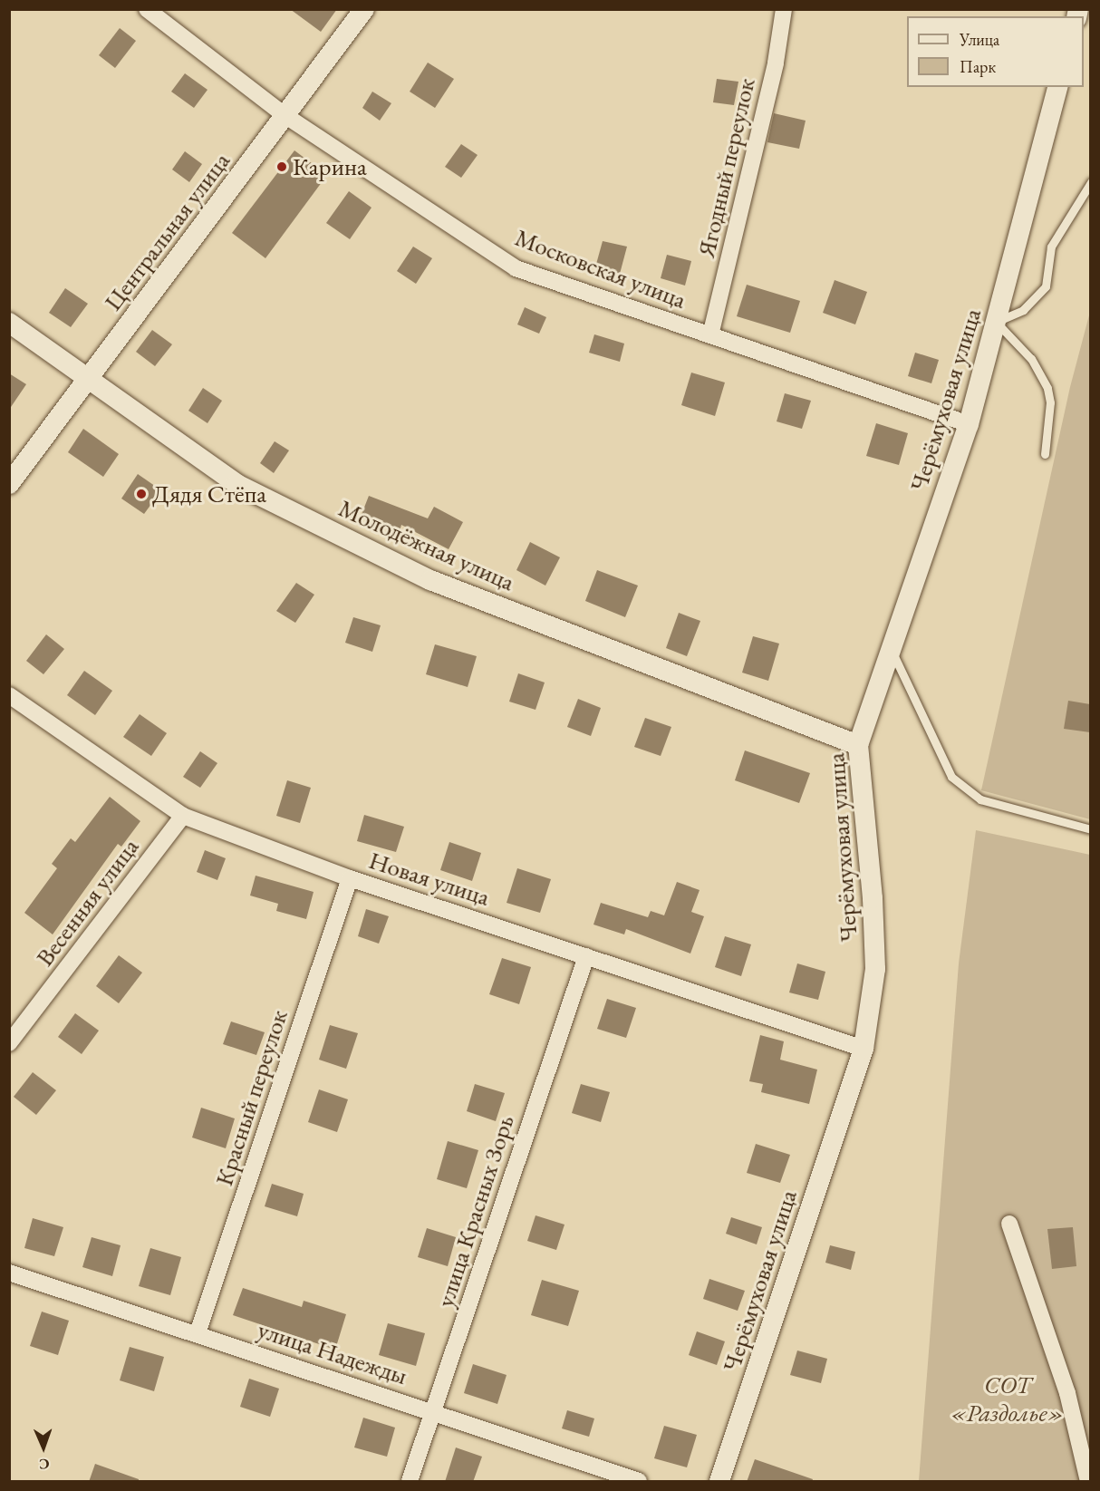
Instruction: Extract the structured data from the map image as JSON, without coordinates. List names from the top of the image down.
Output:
{
  "streets": {
    "street": [
      "Ягодный переулок",
      "Центральная улица",
      "Московская улица",
      "Черёмуховая улица",
      "Молодёжная улица",
      "Новая улица",
      "Весенняя улица",
      "Красный переулок",
      "улица Красных Зорь",
      "улица Надежды"
    ]
  },
  "crossings": [
    ["Ягодный переулок", "Московская улица"],
    ["Центральная улица", "Московская улица"],
    ["Центральная улица", "Молодёжная улица"],
    ["Московская улица", "Черёмуховая улица"],
    ["Черёмуховая улица", "Молодёжная улица"],
    ["Черёмуховая улица", "Новая улица"],
    ["Новая улица", "Весенняя улица"],
    ["Новая улица", "Красный переулок"],
    ["Новая улица", "улица Красных Зорь"],
    ["Красный переулок", "улица Надежды"],
    ["улица Красных Зорь", "улица Надежды"]
  ],
  "parks": ["СОТ «Раздолье»"],
  "places": ["Карина", "Дядя Стёпа"],
  "legend": ["Улица", "Парк"],
  "north": "bottom"
}
